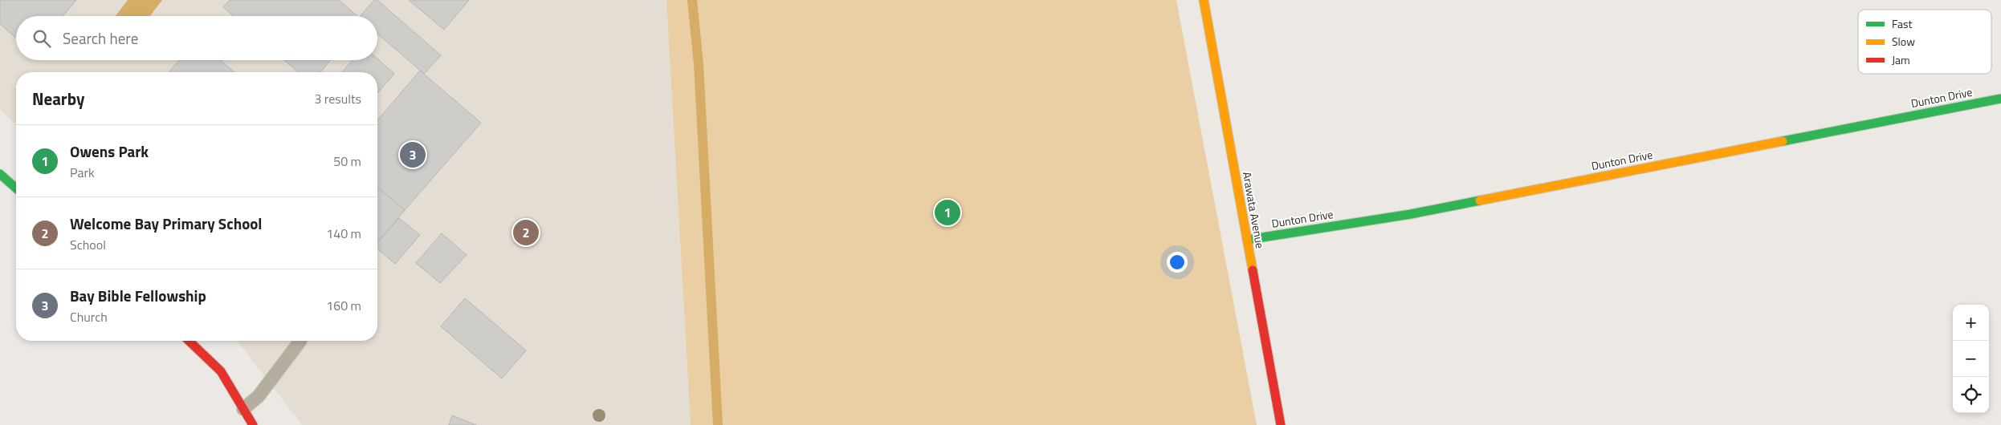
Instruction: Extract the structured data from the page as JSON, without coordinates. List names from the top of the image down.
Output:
{
  "streets": {
    "street": ["Dunton Drive", "Arawata Avenue"]
  },
  "crossings": [
    ["Dunton Drive", "Arawata Avenue"]
  ],
  "legend": ["Fast", "Slow", "Jam"],
  "page": {
    "search": "Search here",
    "heading": ["Nearby", "3 results"],
    "list": [
      {
        "mark": "1",
        "name": "Owens Park",
        "note": "Park",
        "value": "50 m"
      },
      {
        "mark": "2",
        "name": "Welcome Bay Primary School",
        "note": "School",
        "value": "140 m"
      },
      {
        "mark": "3",
        "name": "Bay Bible Fellowship",
        "note": "Church",
        "value": "160 m"
      }
    ],
    "pins": ["3", "1", "2"],
    "map_buttons": ["+", "−"]
  }
}
